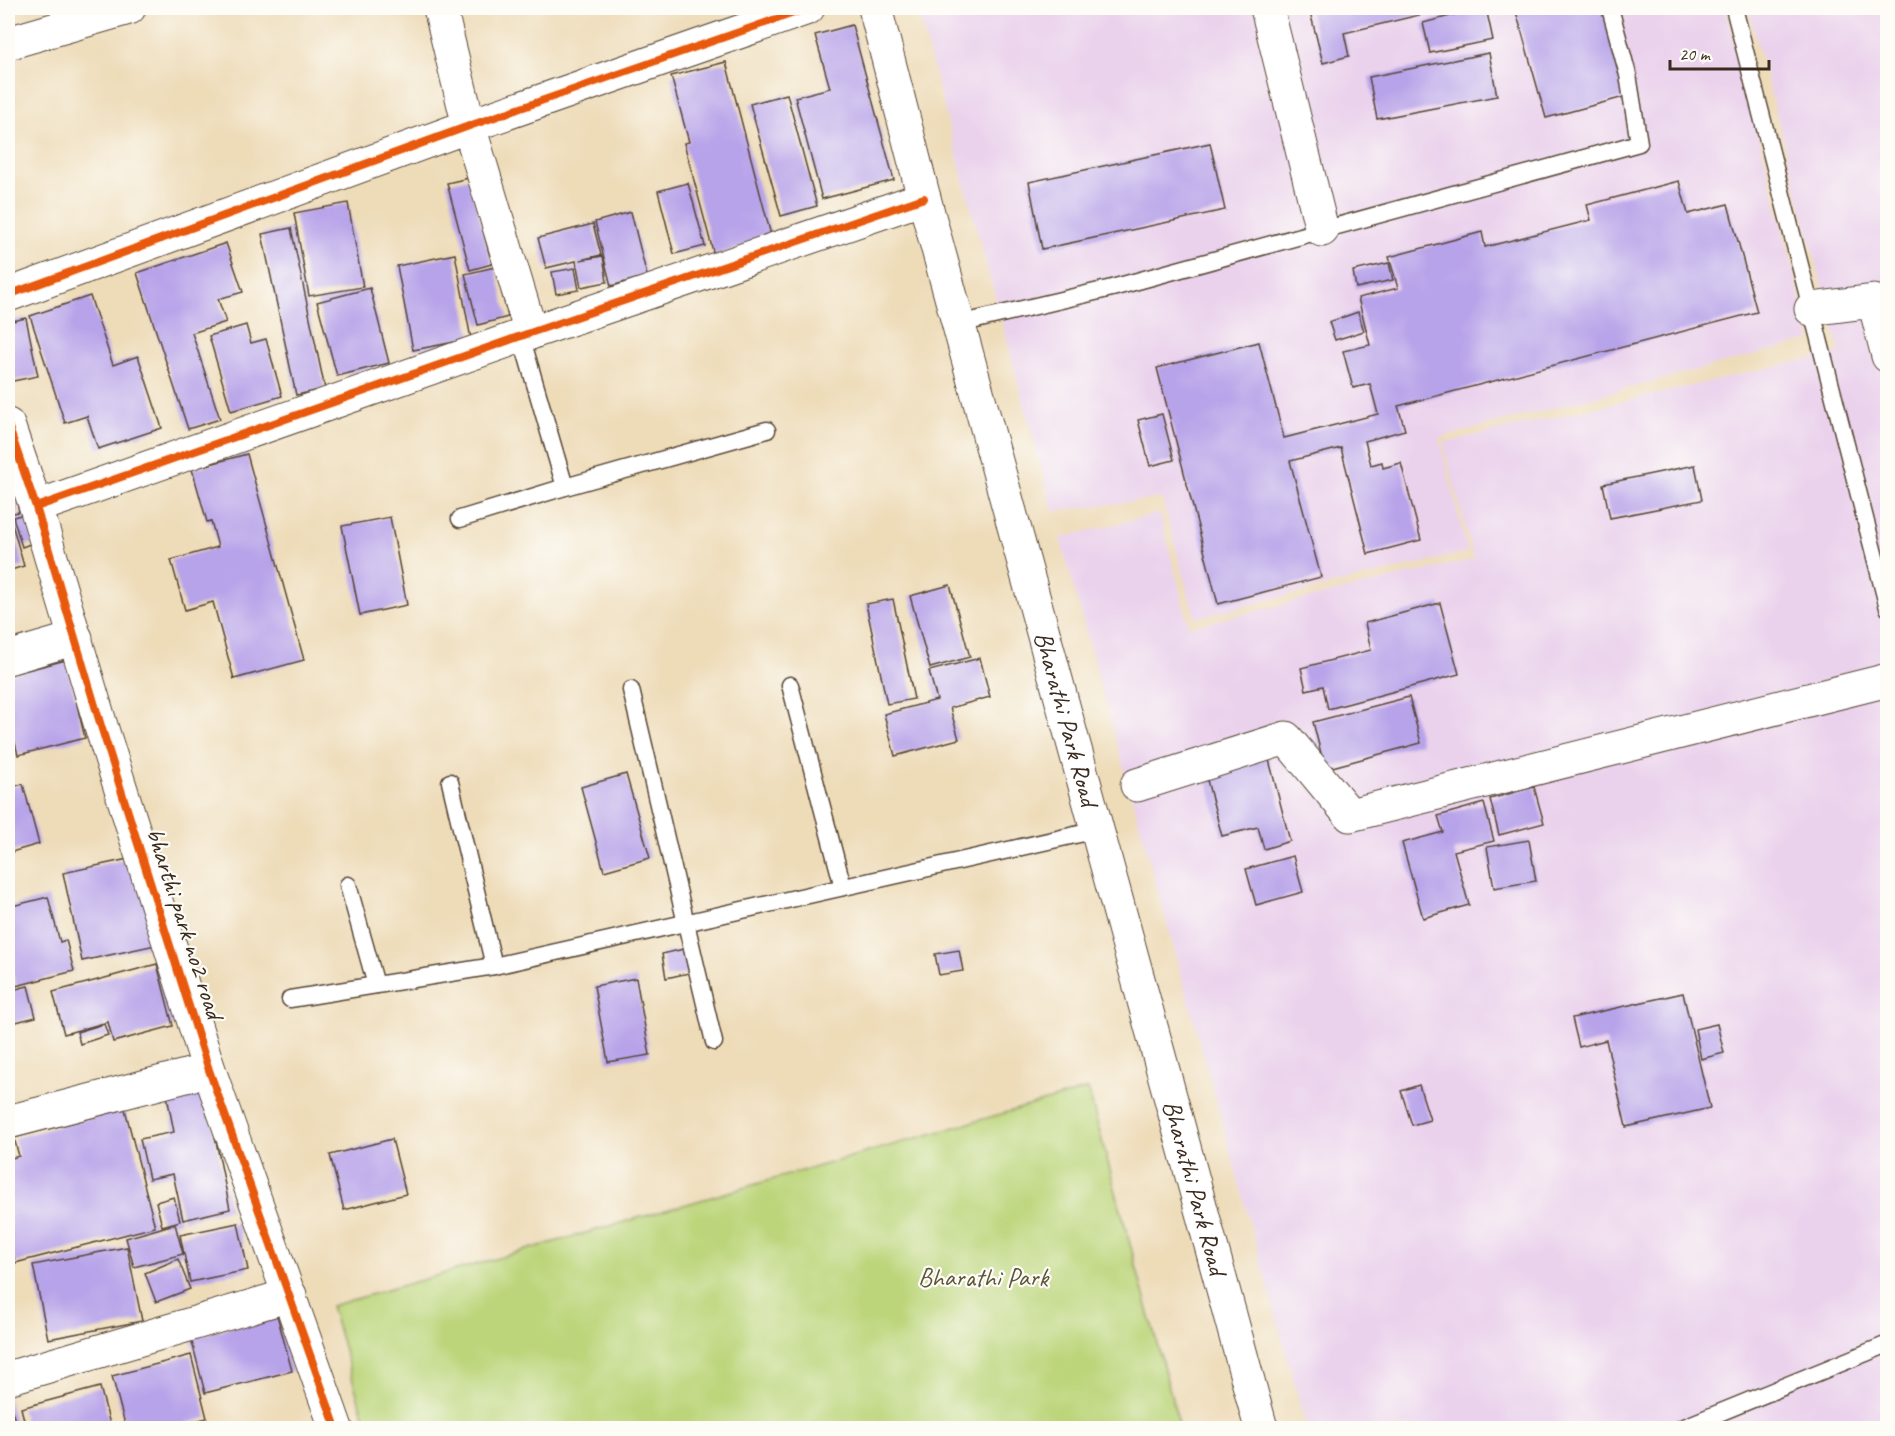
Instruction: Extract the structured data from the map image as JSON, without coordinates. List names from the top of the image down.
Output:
{
  "streets": {
    "street": ["Bharathi Park Road", "bharthi park no2 road"]
  },
  "parks": ["Bharathi Park"],
  "scale_bar": "20 m"
}
